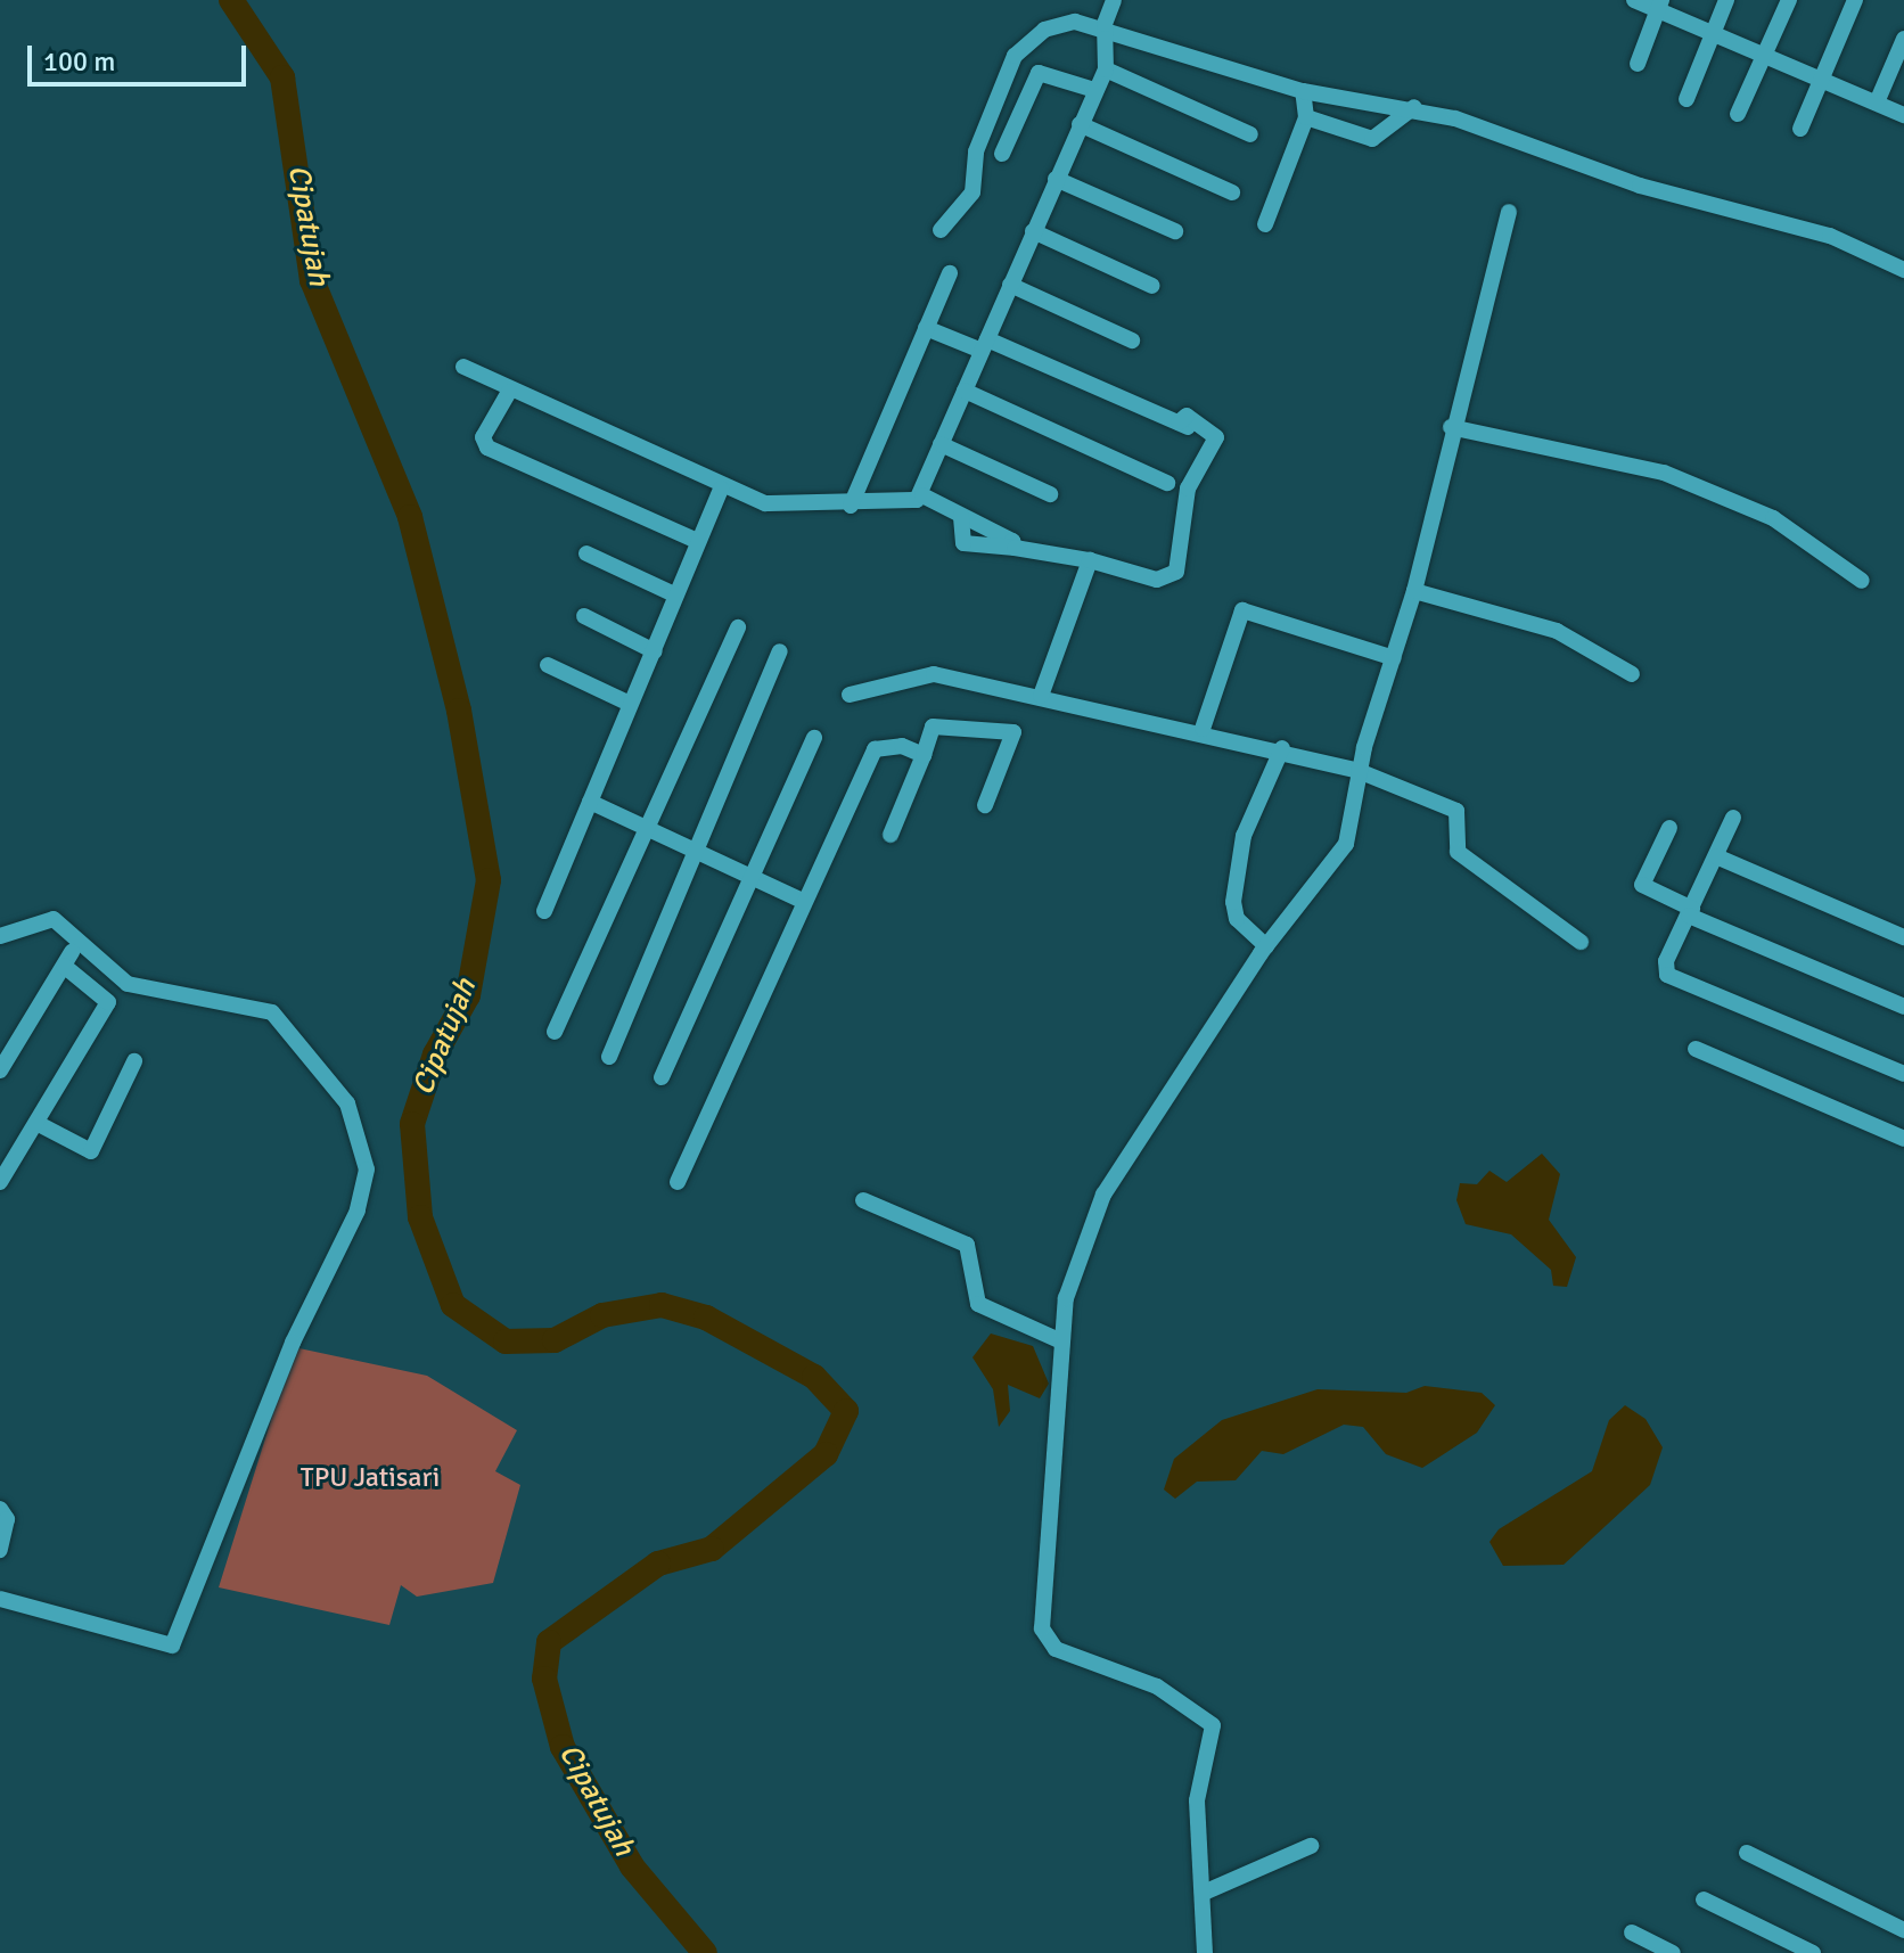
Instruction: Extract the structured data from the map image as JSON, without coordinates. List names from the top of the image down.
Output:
{
  "water": ["Cipatujah"],
  "parks": ["TPU Jatisari"],
  "scale_bar": "100 m"
}
